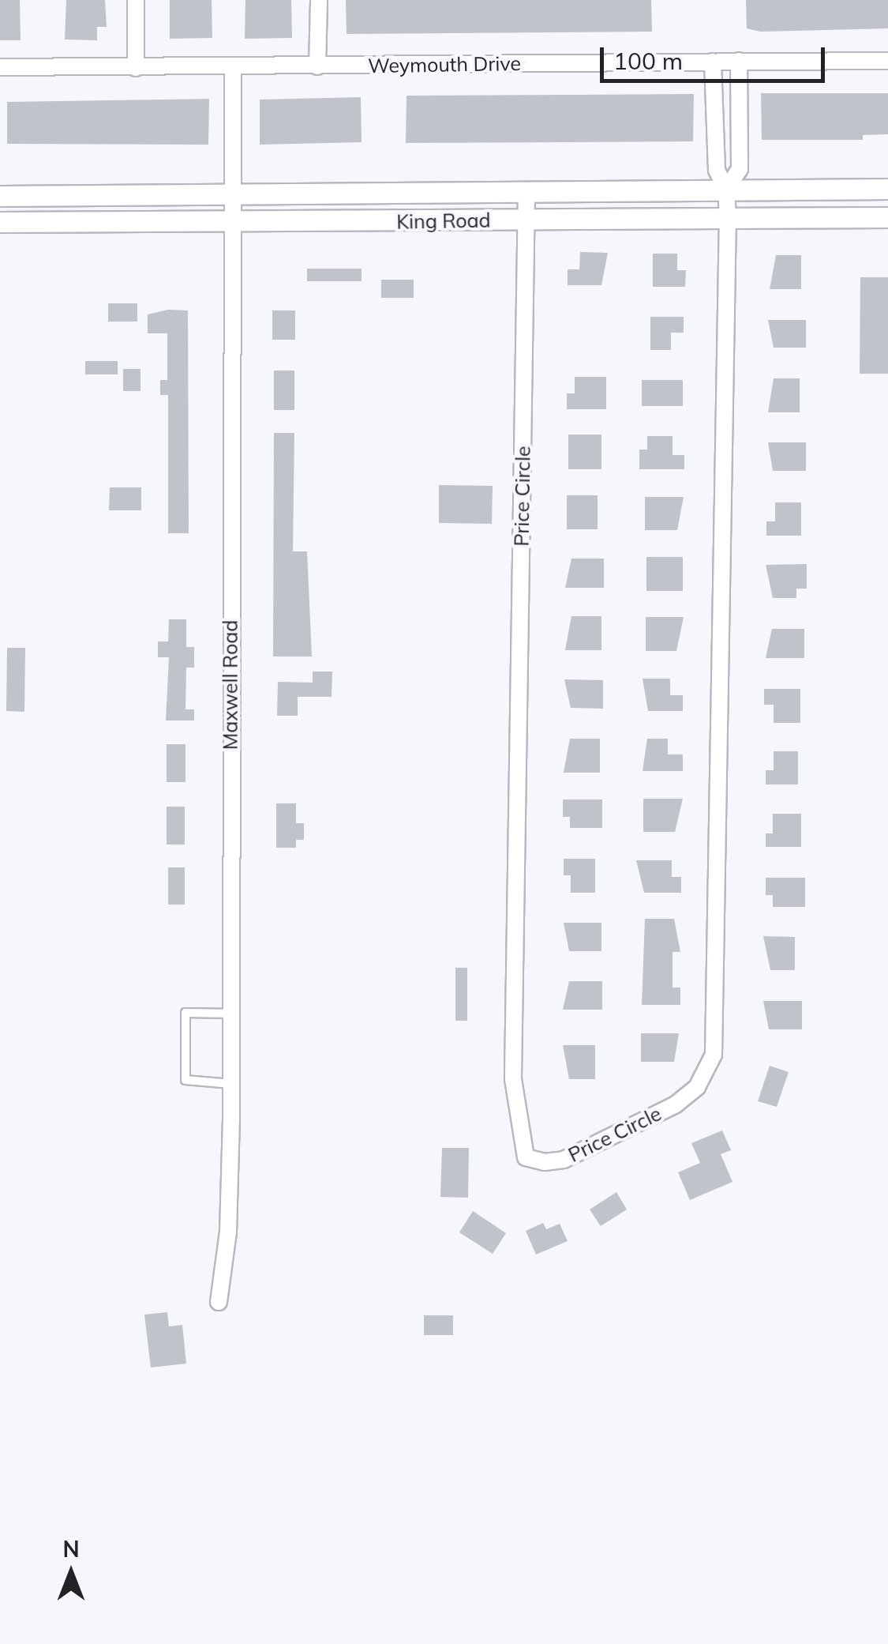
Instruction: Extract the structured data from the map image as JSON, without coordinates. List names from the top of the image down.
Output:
{
  "streets": {
    "street": [
      "Weymouth Drive",
      "King Road",
      "Price Circle",
      "Maxwell Road"
    ]
  },
  "crossings": [
    ["Weymouth Drive", "Maxwell Road"],
    ["King Road", "Price Circle"],
    ["King Road", "Maxwell Road"]
  ],
  "scale_bar": "100 m",
  "north": "top"
}
